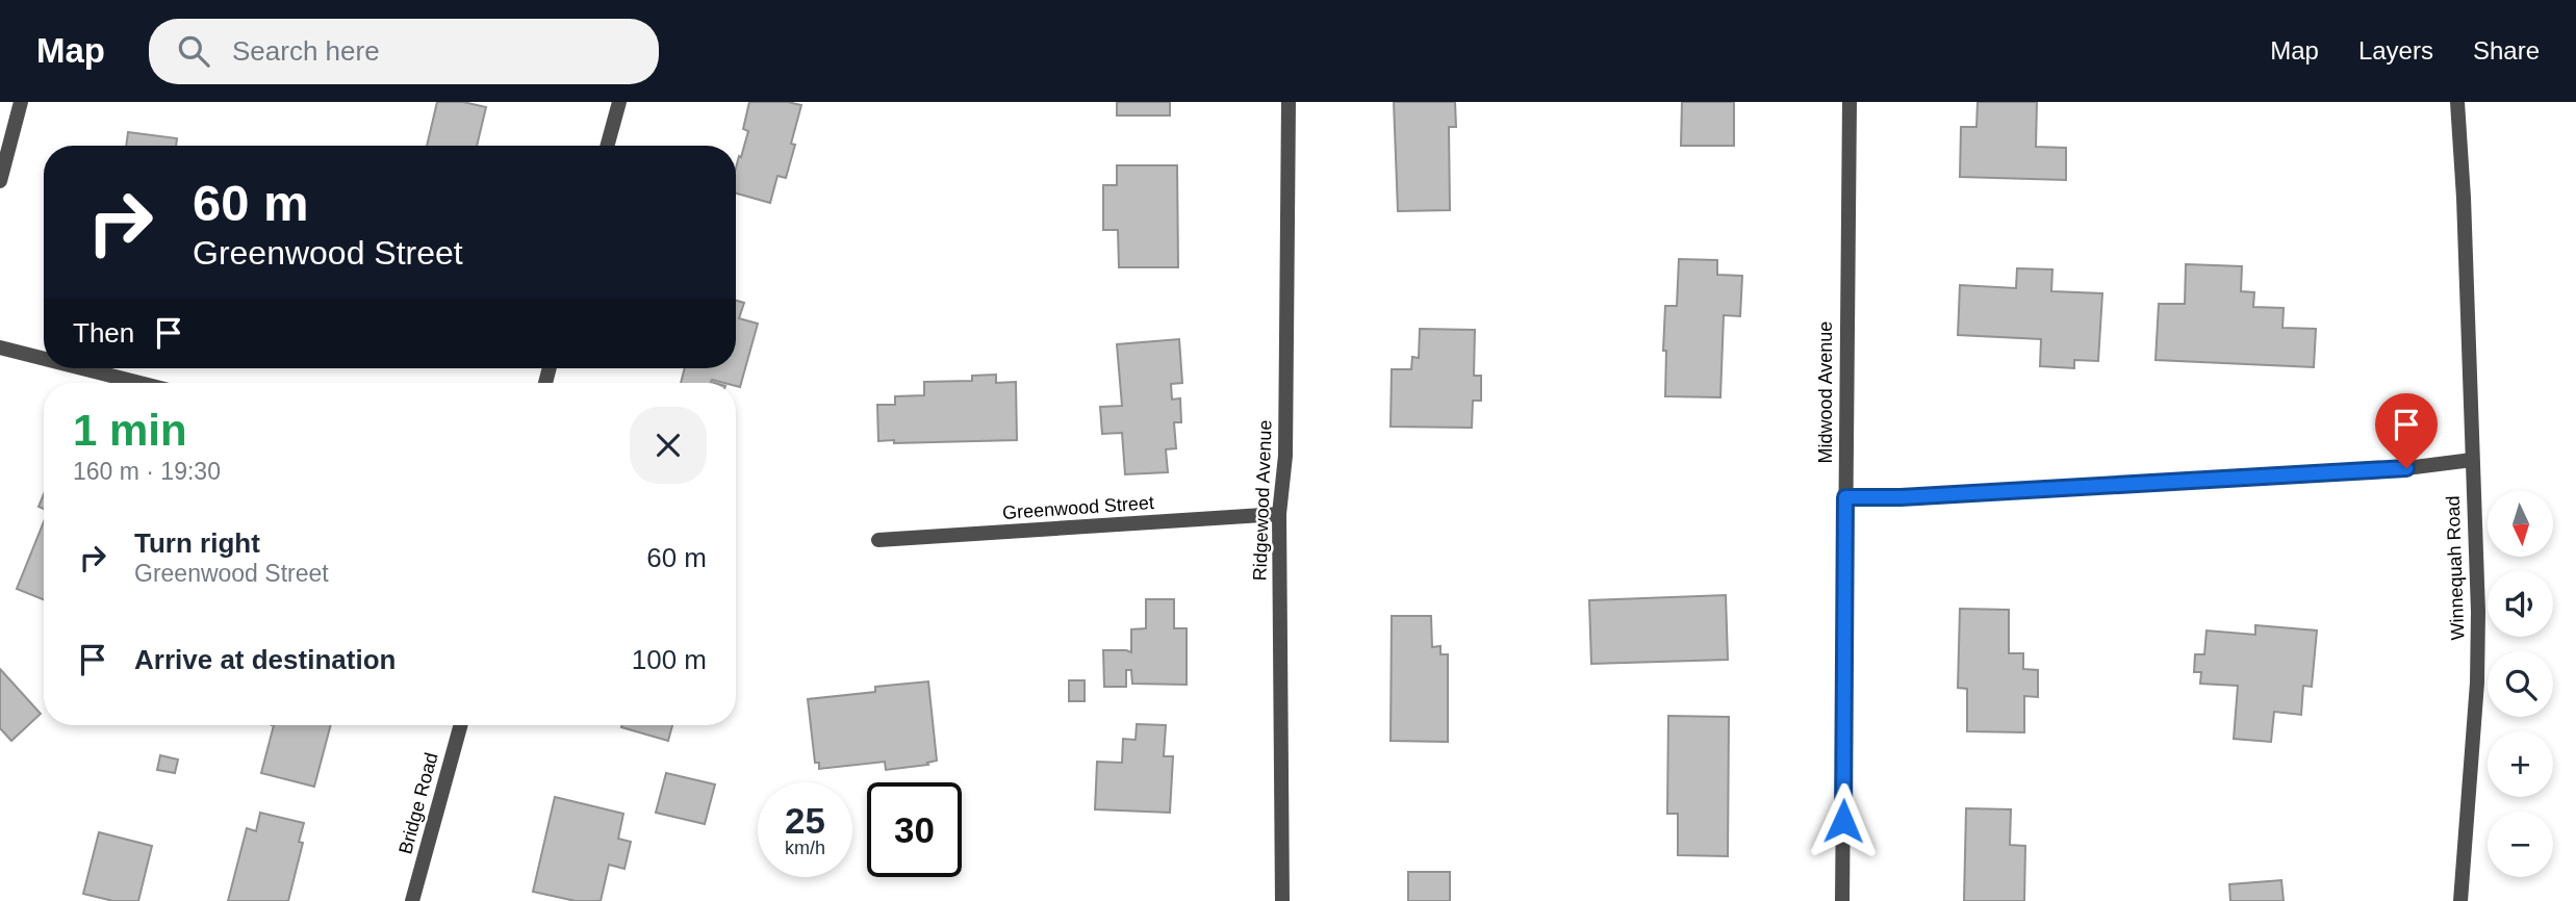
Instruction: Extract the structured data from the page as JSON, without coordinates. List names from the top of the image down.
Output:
{
  "streets": {
    "street": [
      "Midwood Avenue",
      "Ridgewood Avenue",
      "Greenwood Street",
      "Winnequah Road",
      "Bridge Road"
    ]
  },
  "crossings": [
    ["Ridgewood Avenue", "Greenwood Street"]
  ],
  "north": "bottom",
  "page": {
    "header": "Map",
    "search": "Search here",
    "nav": ["Map", "Layers", "Share"],
    "turn": ["60 m", "Greenwood Street"],
    "then": "Then",
    "heading": ["1 min", "160 m · 19:30"],
    "map_buttons": ["+", "−"],
    "list": [
      {
        "name": "Turn right",
        "note": "Greenwood Street",
        "value": "60 m"
      },
      {
        "name": "Arrive at destination",
        "value": "100 m"
      }
    ],
    "speed": "25 km/h",
    "limit": "30"
  }
}
